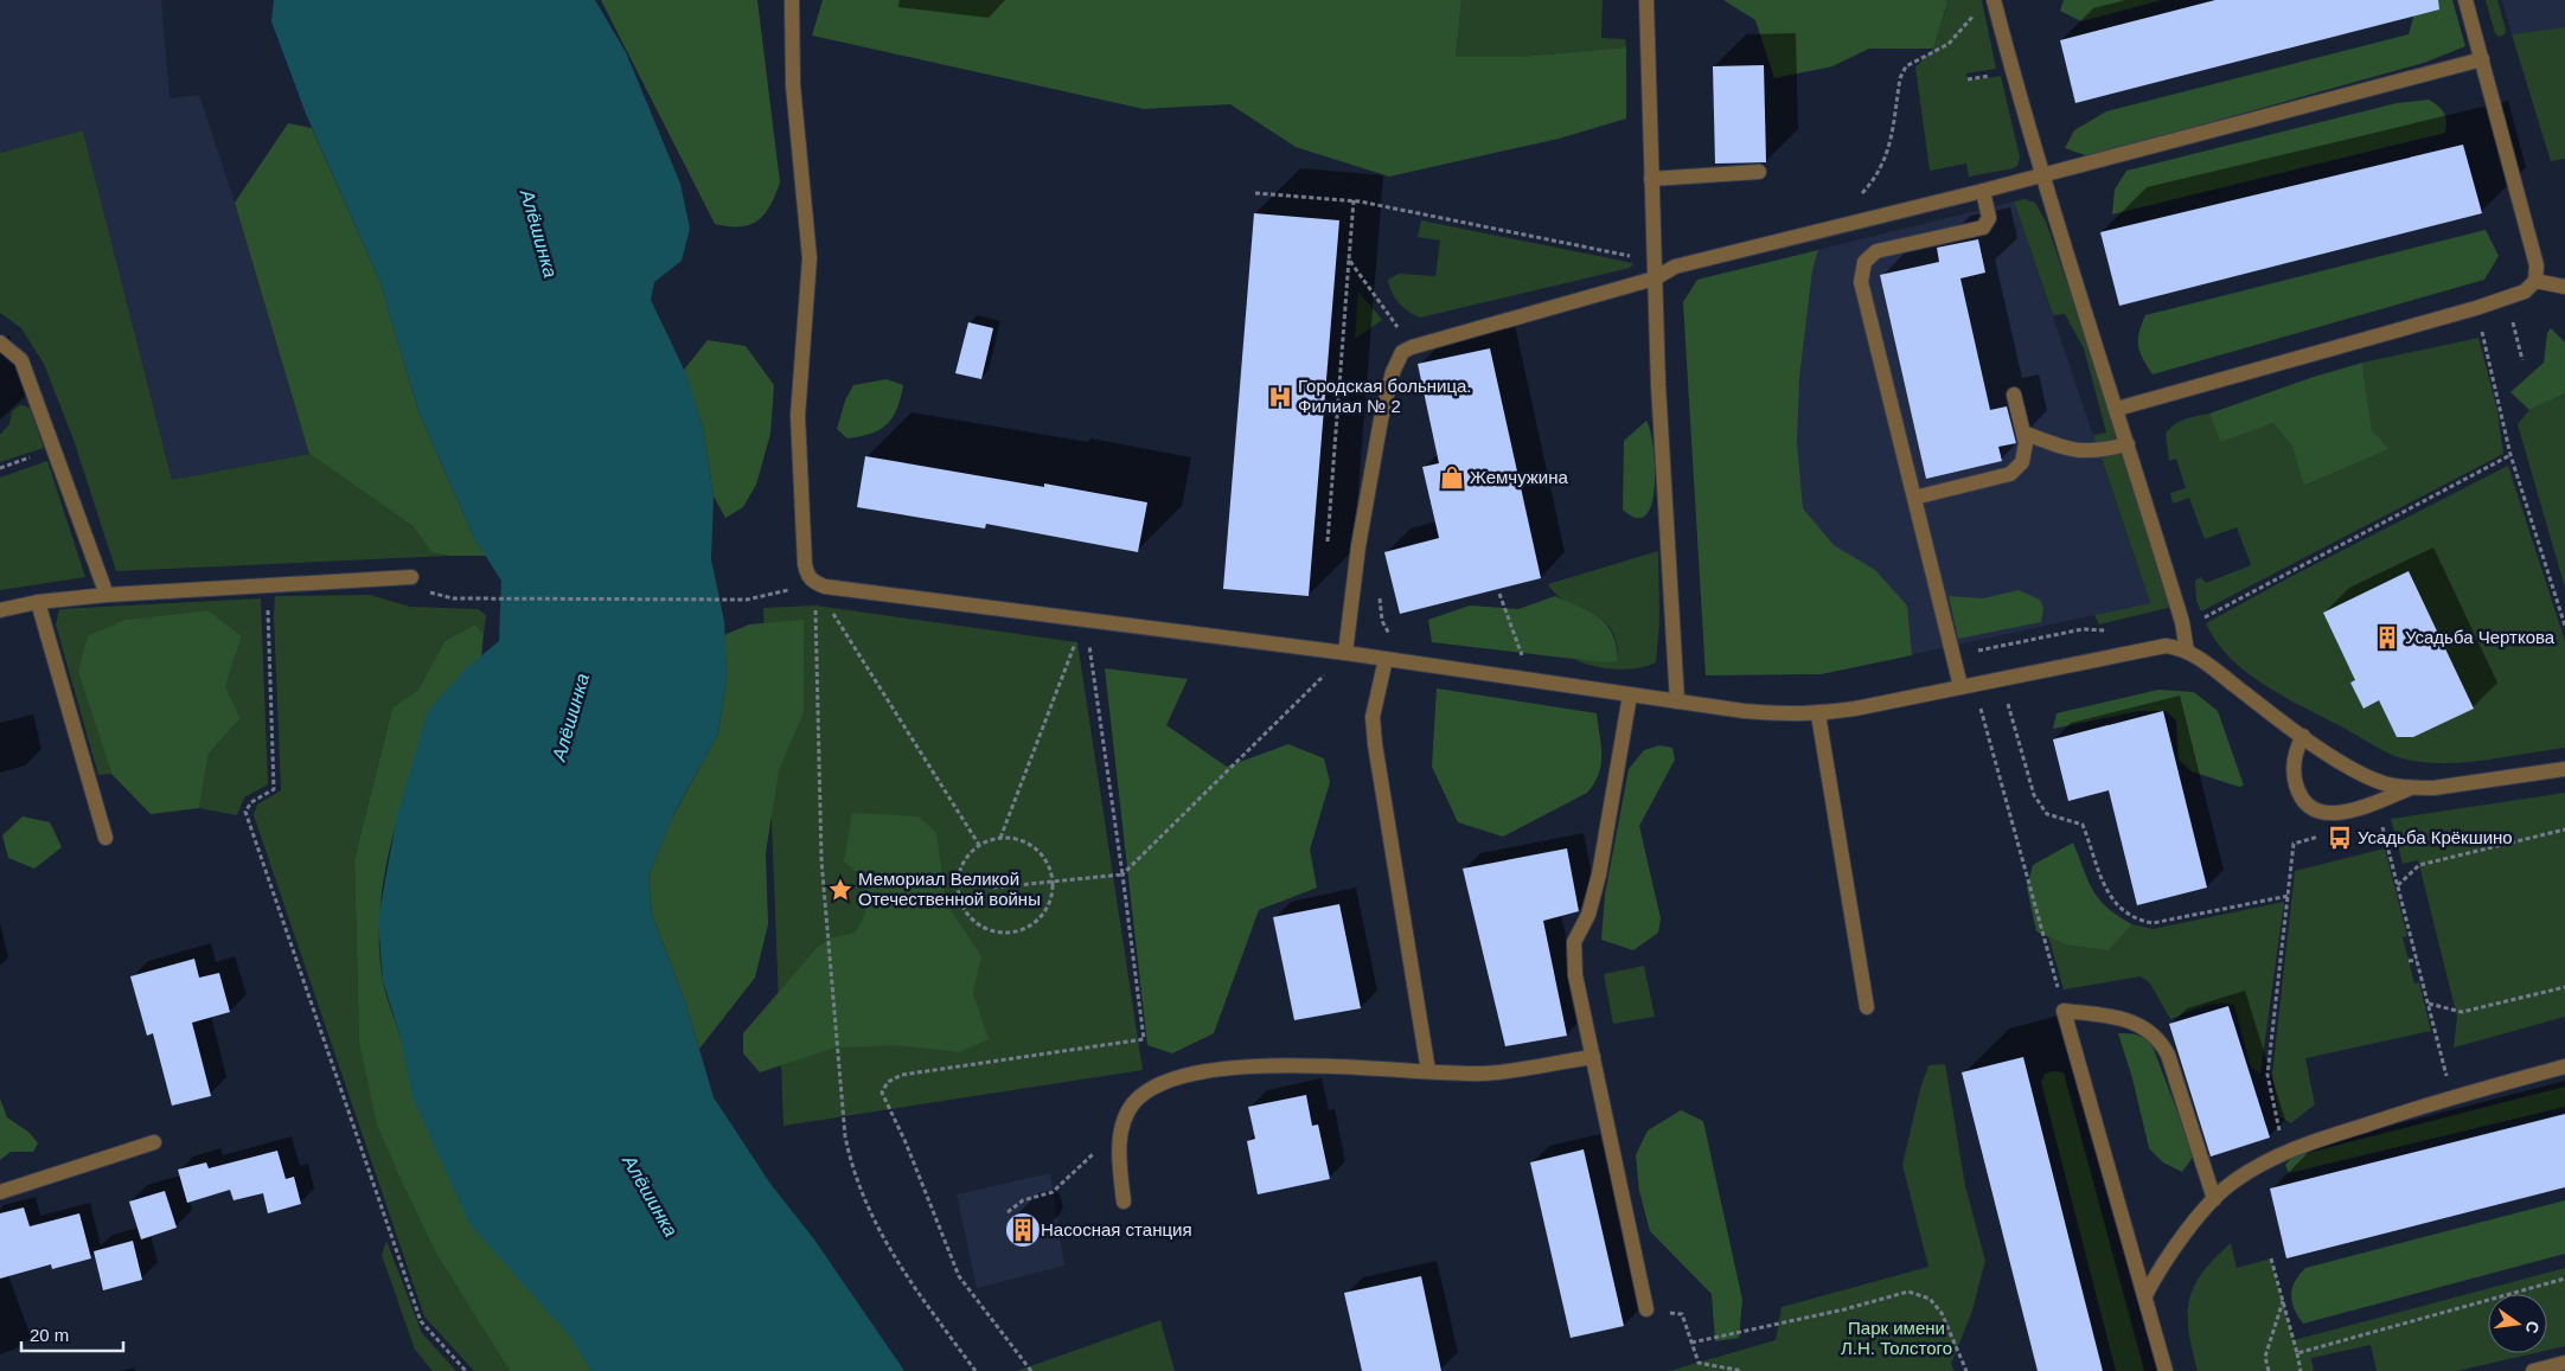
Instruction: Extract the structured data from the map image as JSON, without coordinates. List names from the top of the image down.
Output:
{
  "water": ["Алёшинка"],
  "parks": ["Парк имени Л.Н. Толстого"],
  "places": {
    "hospital": ["Городская больница. Филиал № 2"],
    "shop": ["Жемчужина"],
    "building": ["Усадьба Черткова", "Насосная станция"],
    "bus stop": ["Усадьба Крёкшино"],
    "place": ["Мемориал Великой Отечественной войны"]
  },
  "scale_bar": "20 m",
  "north": "right"
}
